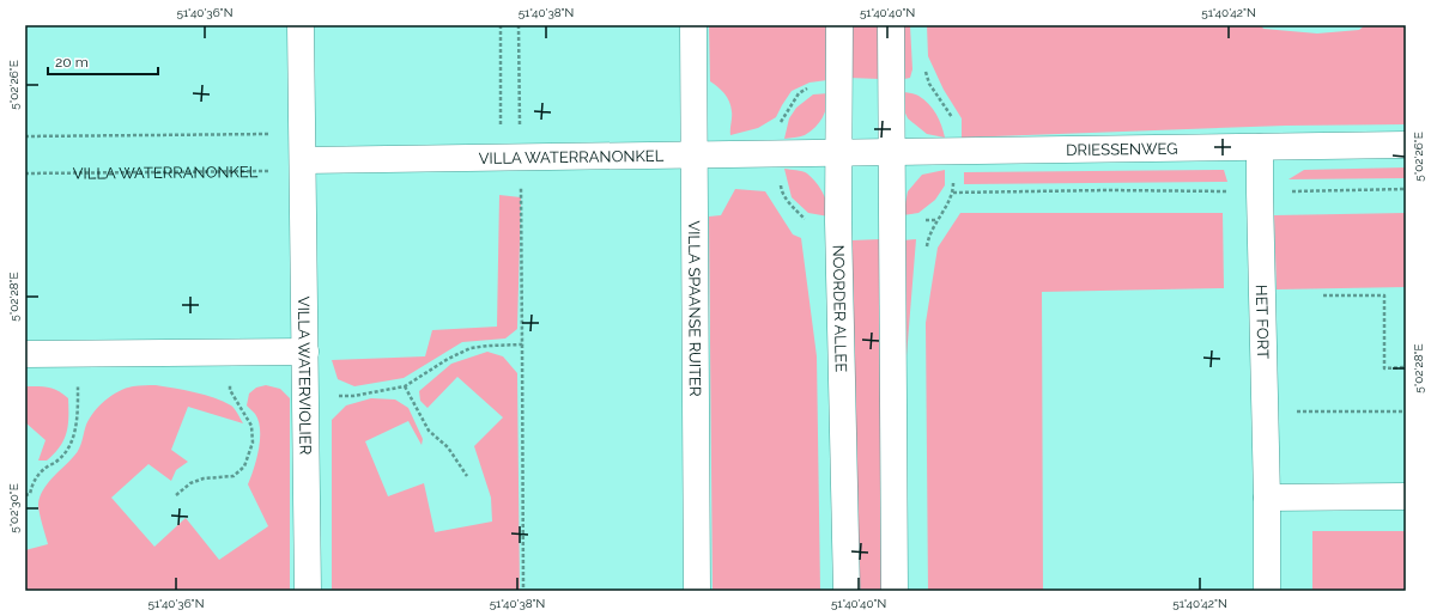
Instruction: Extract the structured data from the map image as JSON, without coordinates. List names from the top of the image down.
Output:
{
  "streets": {
    "street": [
      "DRIESSENWEG",
      "VILLA WATERRANONKEL",
      "VILLA SPAANSE RUITER",
      "NOORDER ALLEE",
      "HET FORT",
      "VILLA WATERVIOLIER"
    ]
  },
  "crossings": [
    ["DRIESSENWEG", "VILLA WATERRANONKEL"],
    ["DRIESSENWEG", "NOORDER ALLEE"],
    ["DRIESSENWEG", "HET FORT"],
    ["VILLA WATERRANONKEL", "VILLA SPAANSE RUITER"],
    ["VILLA WATERRANONKEL", "NOORDER ALLEE"],
    ["VILLA WATERRANONKEL", "VILLA WATERVIOLIER"]
  ],
  "scale_bar": "20 m",
  "coordinates": [
    "51°40'36\"N",
    "51°40'38\"N",
    "51°40'40\"N",
    "51°40'42\"N",
    "5°02'26\"E",
    "5°02'28\"E",
    "5°02'30\"E"
  ]
}
